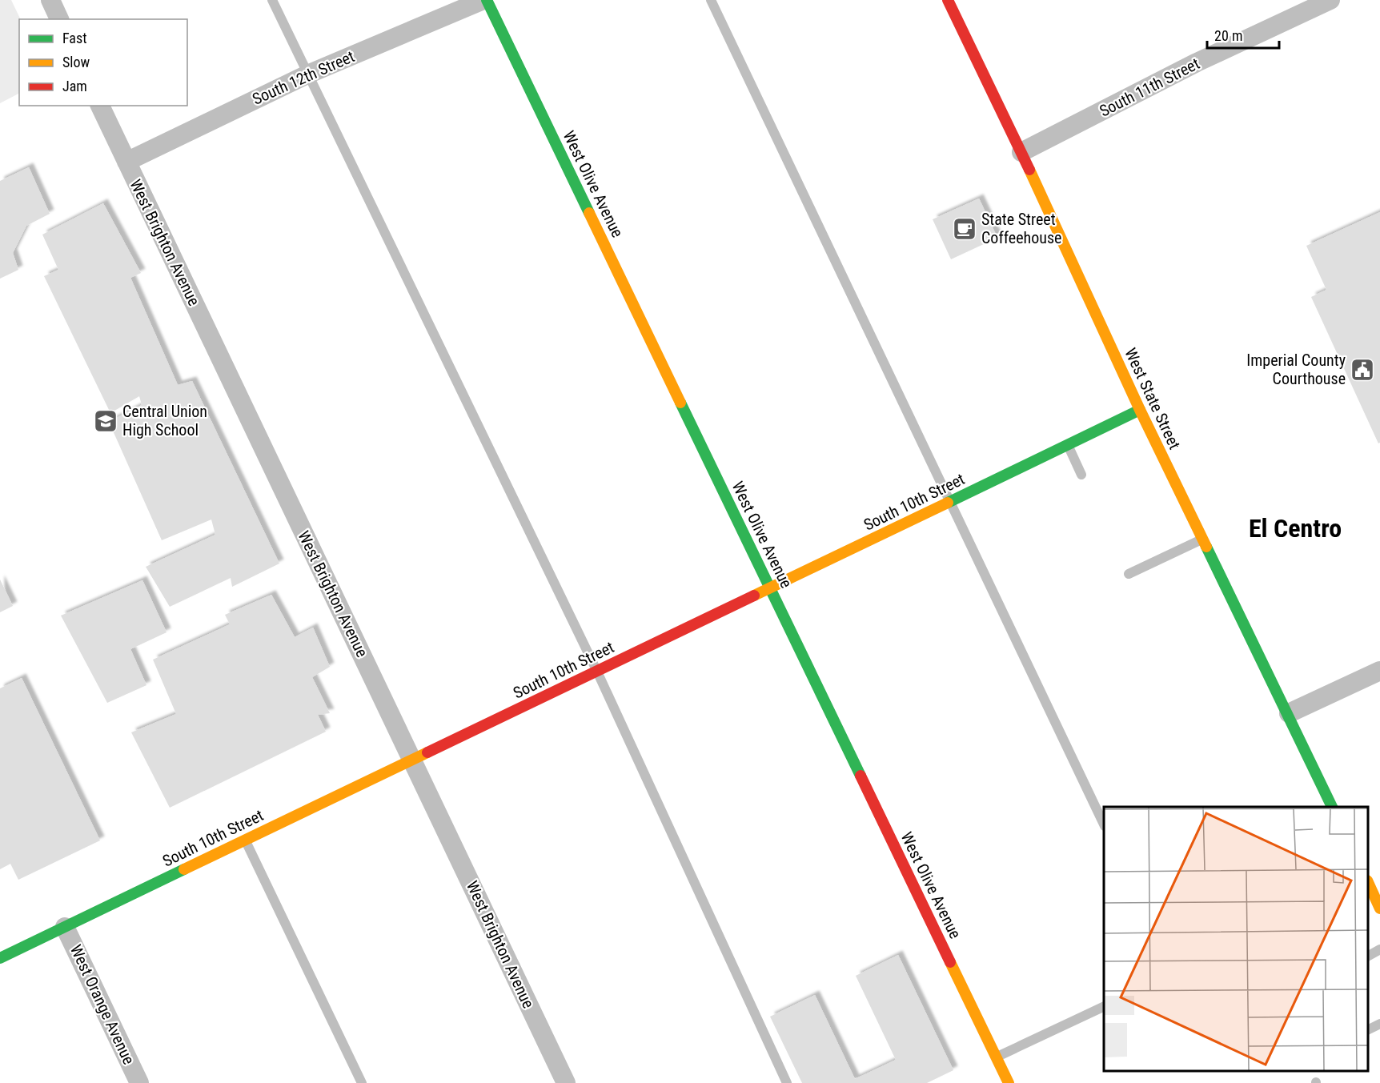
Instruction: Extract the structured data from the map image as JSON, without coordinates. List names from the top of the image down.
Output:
{
  "streets": {
    "street": [
      "South 12th Street",
      "South 11th Street",
      "West Olive Avenue",
      "West Brighton Avenue",
      "West State Street",
      "South 10th Street",
      "West Orange Avenue"
    ]
  },
  "crossings": [
    ["South 12th Street", "West Olive Avenue"],
    ["South 12th Street", "West Brighton Avenue"],
    ["South 11th Street", "West State Street"],
    ["West Olive Avenue", "South 10th Street"],
    ["West Brighton Avenue", "South 10th Street"],
    ["West State Street", "South 10th Street"],
    ["South 10th Street", "West Orange Avenue"]
  ],
  "districts": ["El Centro"],
  "places": {
    "cafe": ["State Street Coffeehouse"],
    "public building": ["Imperial County Courthouse"],
    "school or university": ["Central Union High School"]
  },
  "legend": ["Fast", "Slow", "Jam"],
  "scale_bar": "20 m"
}
